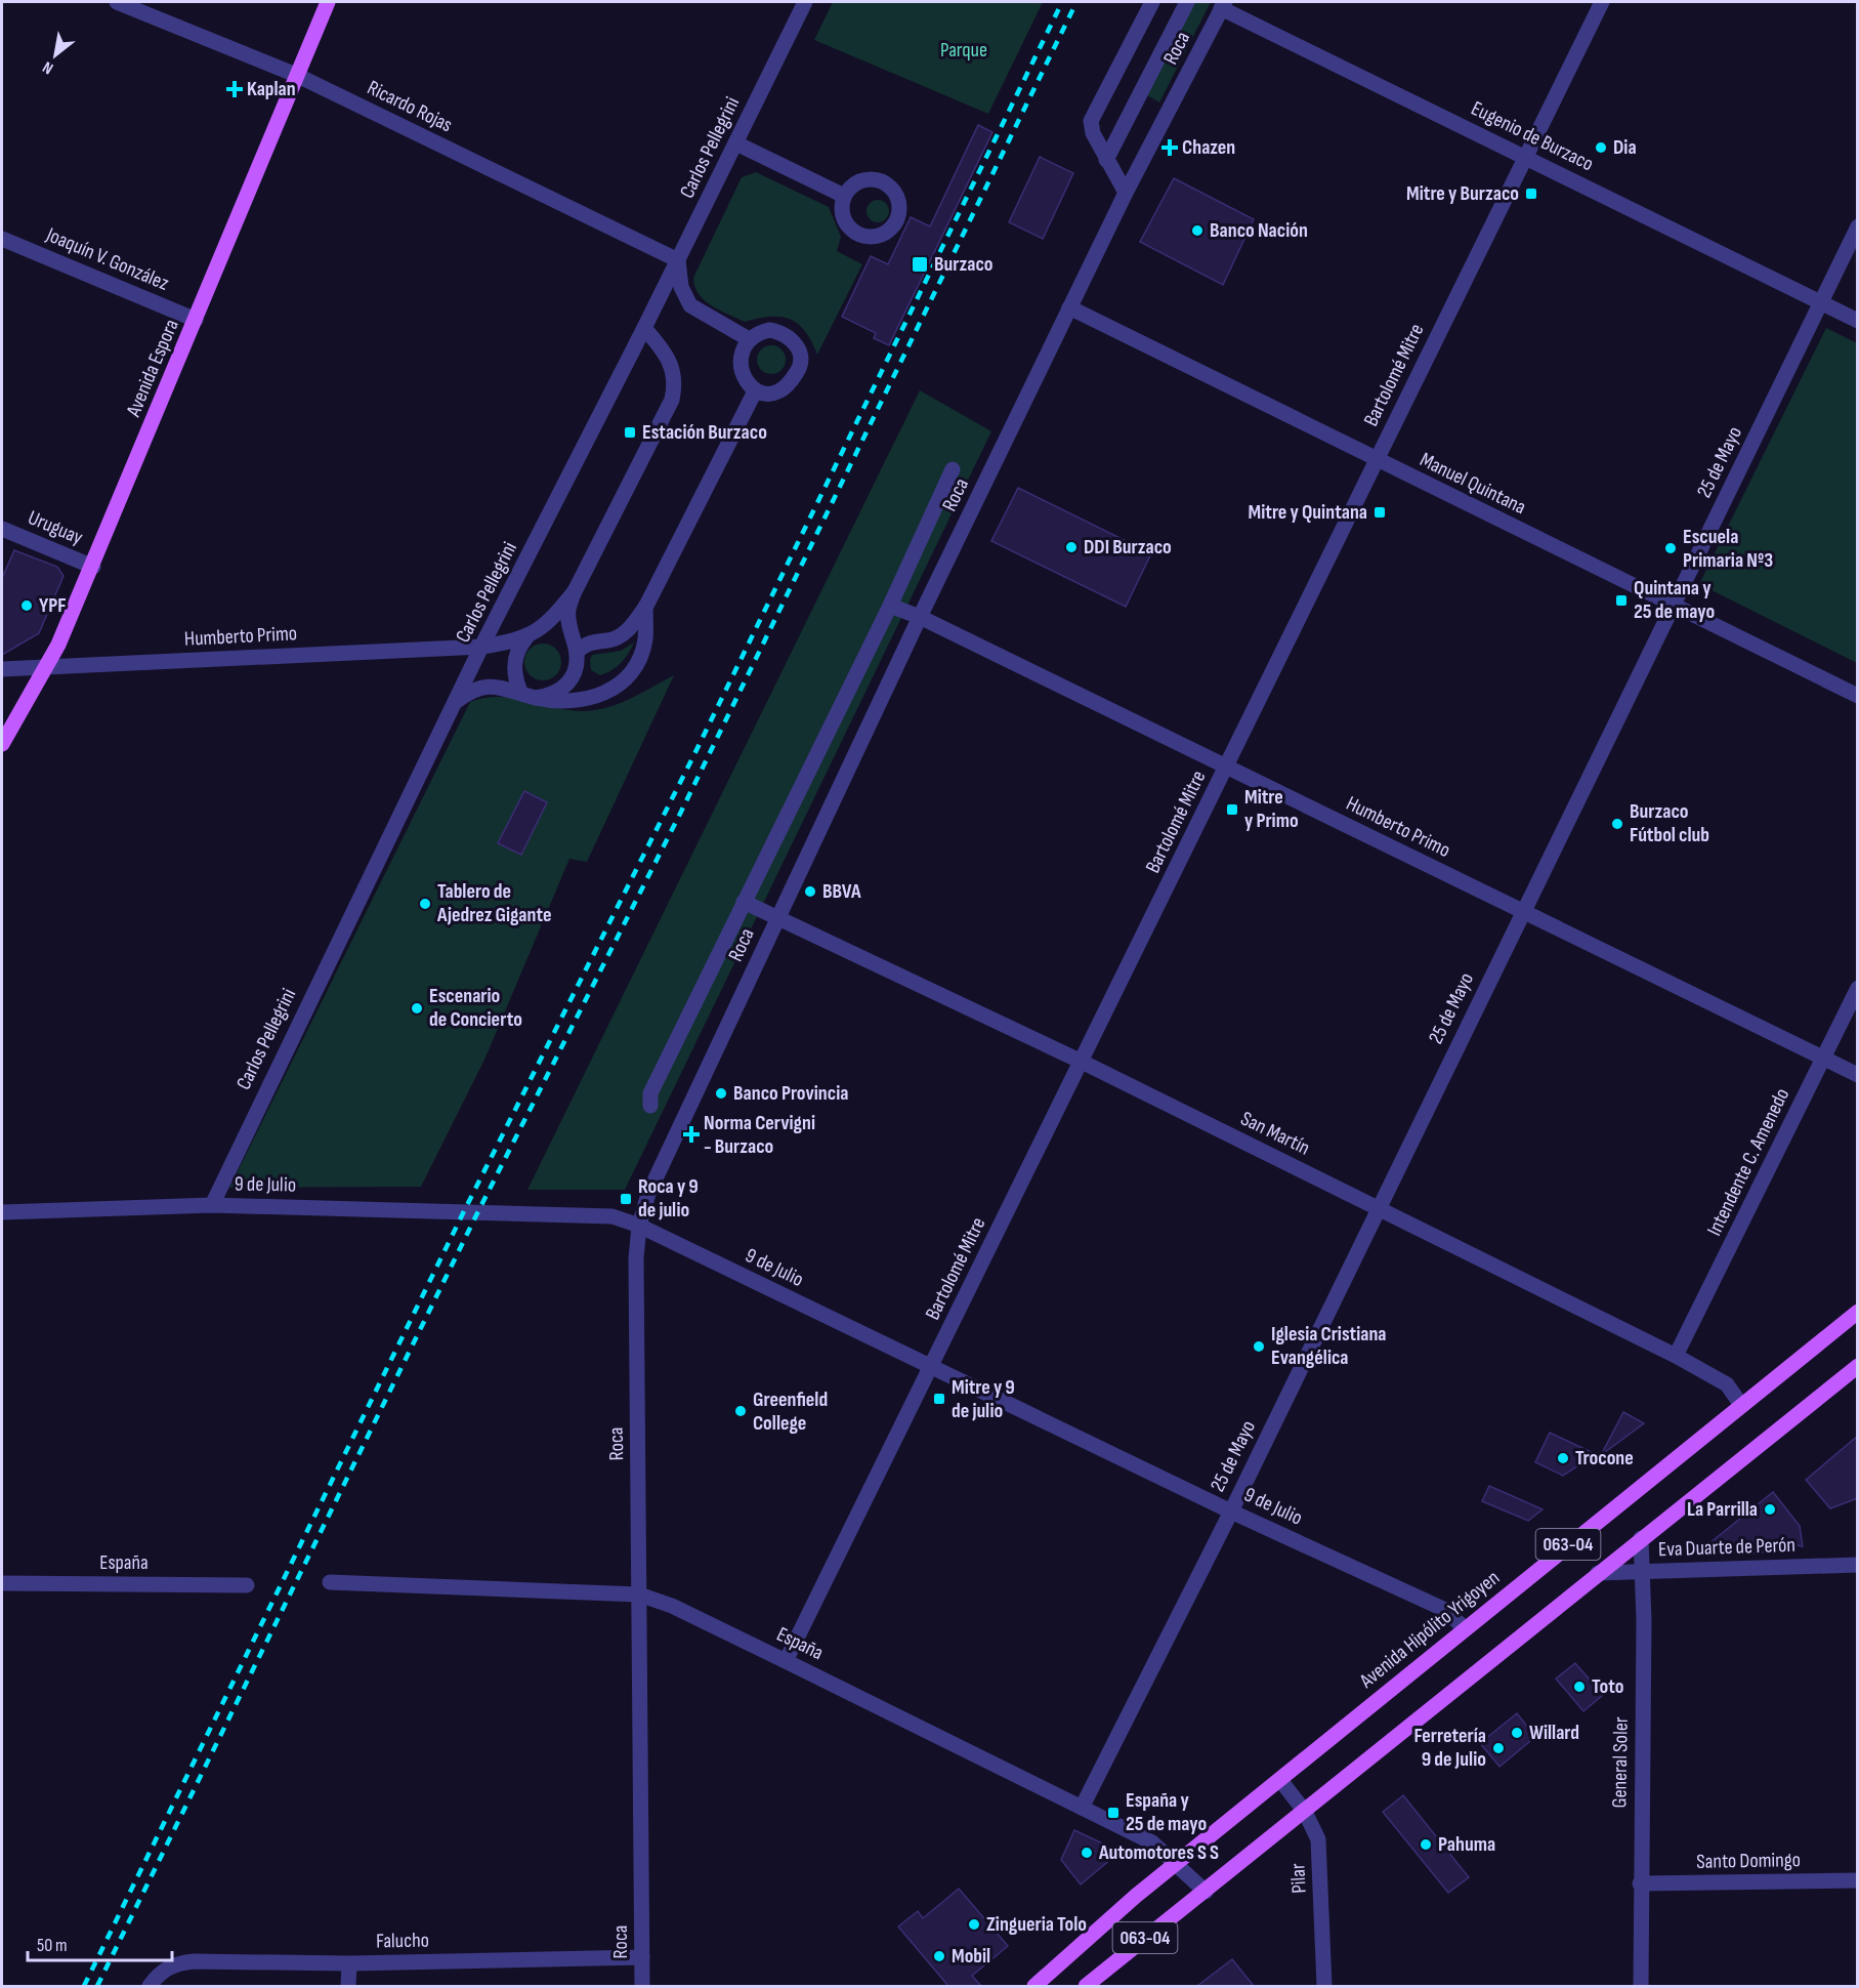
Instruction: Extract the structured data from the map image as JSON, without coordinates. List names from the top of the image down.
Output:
{
  "streets": {
    "main road": ["Avenida Espora", "063-04", "Avenida Hipólito Yrigoyen"],
    "street": [
      "Roca",
      "Ricardo Rojas",
      "Eugenio de Burzaco",
      "Carlos Pellegrini",
      "Joaquín V. González",
      "Bartolomé Mitre",
      "25 de Mayo",
      "Manuel Quintana",
      "Uruguay",
      "Humberto Primo",
      "San Martín",
      "Intendente C. Amenedo",
      "9 de Julio",
      "Eva Duarte de Perón",
      "España",
      "General Soler",
      "Santo Domingo",
      "Pilar",
      "Falucho"
    ]
  },
  "crossings": [
    ["Roca", "Eugenio de Burzaco"],
    ["Roca", "Manuel Quintana"],
    ["Roca", "Humberto Primo"],
    ["Roca", "San Martín"],
    ["Roca", "9 de Julio"],
    ["Roca", "España"],
    ["Roca", "Falucho"],
    ["Ricardo Rojas", "Carlos Pellegrini"],
    ["Ricardo Rojas", "Avenida Espora"],
    ["Eugenio de Burzaco", "Bartolomé Mitre"],
    ["Eugenio de Burzaco", "25 de Mayo"],
    ["Carlos Pellegrini", "Humberto Primo"],
    ["Carlos Pellegrini", "9 de Julio"],
    ["Joaquín V. González", "Avenida Espora"],
    ["Avenida Espora", "Uruguay"],
    ["Avenida Espora", "Humberto Primo"],
    ["Bartolomé Mitre", "Manuel Quintana"],
    ["Bartolomé Mitre", "Humberto Primo"],
    ["Bartolomé Mitre", "San Martín"],
    ["Bartolomé Mitre", "9 de Julio"],
    ["Bartolomé Mitre", "España"],
    ["25 de Mayo", "Manuel Quintana"],
    ["25 de Mayo", "Humberto Primo"],
    ["25 de Mayo", "San Martín"],
    ["25 de Mayo", "9 de Julio"],
    ["25 de Mayo", "España"],
    ["Humberto Primo", "Intendente C. Amenedo"],
    ["San Martín", "Intendente C. Amenedo"],
    ["San Martín", "Avenida Hipólito Yrigoyen"],
    ["9 de Julio", "Avenida Hipólito Yrigoyen"],
    ["063-04", "Eva Duarte de Perón"],
    ["063-04", "España"],
    ["063-04", "General Soler"],
    ["063-04", "Pilar"],
    ["Eva Duarte de Perón", "General Soler"],
    ["España", "Avenida Hipólito Yrigoyen"],
    ["Avenida Hipólito Yrigoyen", "Pilar"],
    ["General Soler", "Santo Domingo"]
  ],
  "parks": ["Parque"],
  "places": {
    "health": ["Kaplan", "Chazen", "Norma Cervigni - Burzaco"],
    "other": [
      "Dia",
      "Banco Nación",
      "DDI Burzaco",
      "Escuela Primaria Nº3",
      "YPF",
      "Burzaco Fútbol club",
      "BBVA",
      "Tablero de Ajedrez Gigante",
      "Escenario de Concierto",
      "Banco Provincia",
      "Iglesia Cristiana Evangélica",
      "Greenfield College",
      "Trocone",
      "La Parrilla",
      "Toto",
      "Willard",
      "Ferretería 9 de Julio",
      "Pahuma",
      "Automotores S S",
      "Zingueria Tolo",
      "Mobil"
    ],
    "transit": [
      "Mitre y Burzaco",
      "Burzaco",
      "Estación Burzaco",
      "Mitre y Quintana",
      "Quintana y 25 de mayo",
      "Mitre y Primo",
      "Roca y 9 de julio",
      "Mitre y 9 de julio",
      "España y 25 de mayo"
    ]
  },
  "scale_bar": "50 m",
  "north": "bottom left"
}
